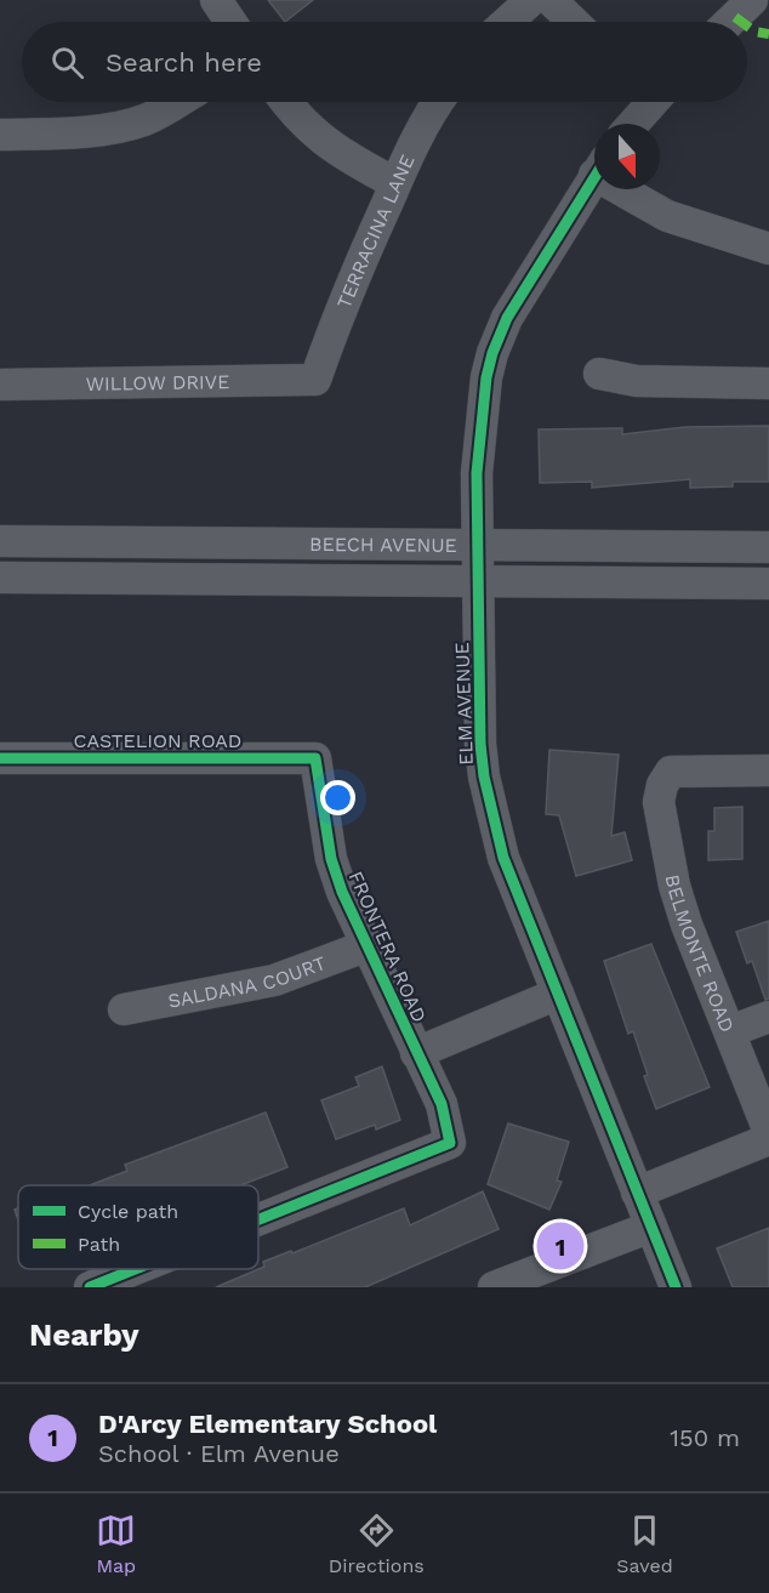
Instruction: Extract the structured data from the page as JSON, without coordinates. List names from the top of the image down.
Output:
{
  "streets": {
    "street": [
      "TERRACINA LANE",
      "WILLOW DRIVE",
      "BEECH AVENUE",
      "ELM AVENUE",
      "CASTELION ROAD",
      "FRONTERA ROAD",
      "BELMONTE ROAD",
      "SALDANA COURT"
    ]
  },
  "crossings": [
    ["TERRACINA LANE", "WILLOW DRIVE"],
    ["BEECH AVENUE", "ELM AVENUE"],
    ["CASTELION ROAD", "FRONTERA ROAD"],
    ["FRONTERA ROAD", "SALDANA COURT"]
  ],
  "legend": ["Cycle path", "Path"],
  "north": "bottom",
  "page": {
    "search": "Search here",
    "pins": "1",
    "heading": "Nearby",
    "list": [
      {
        "mark": "1",
        "name": "D'Arcy Elementary School",
        "note": "School · Elm Avenue",
        "value": "150 m"
      }
    ],
    "nav": ["Map", "Directions", "Saved"]
  }
}
